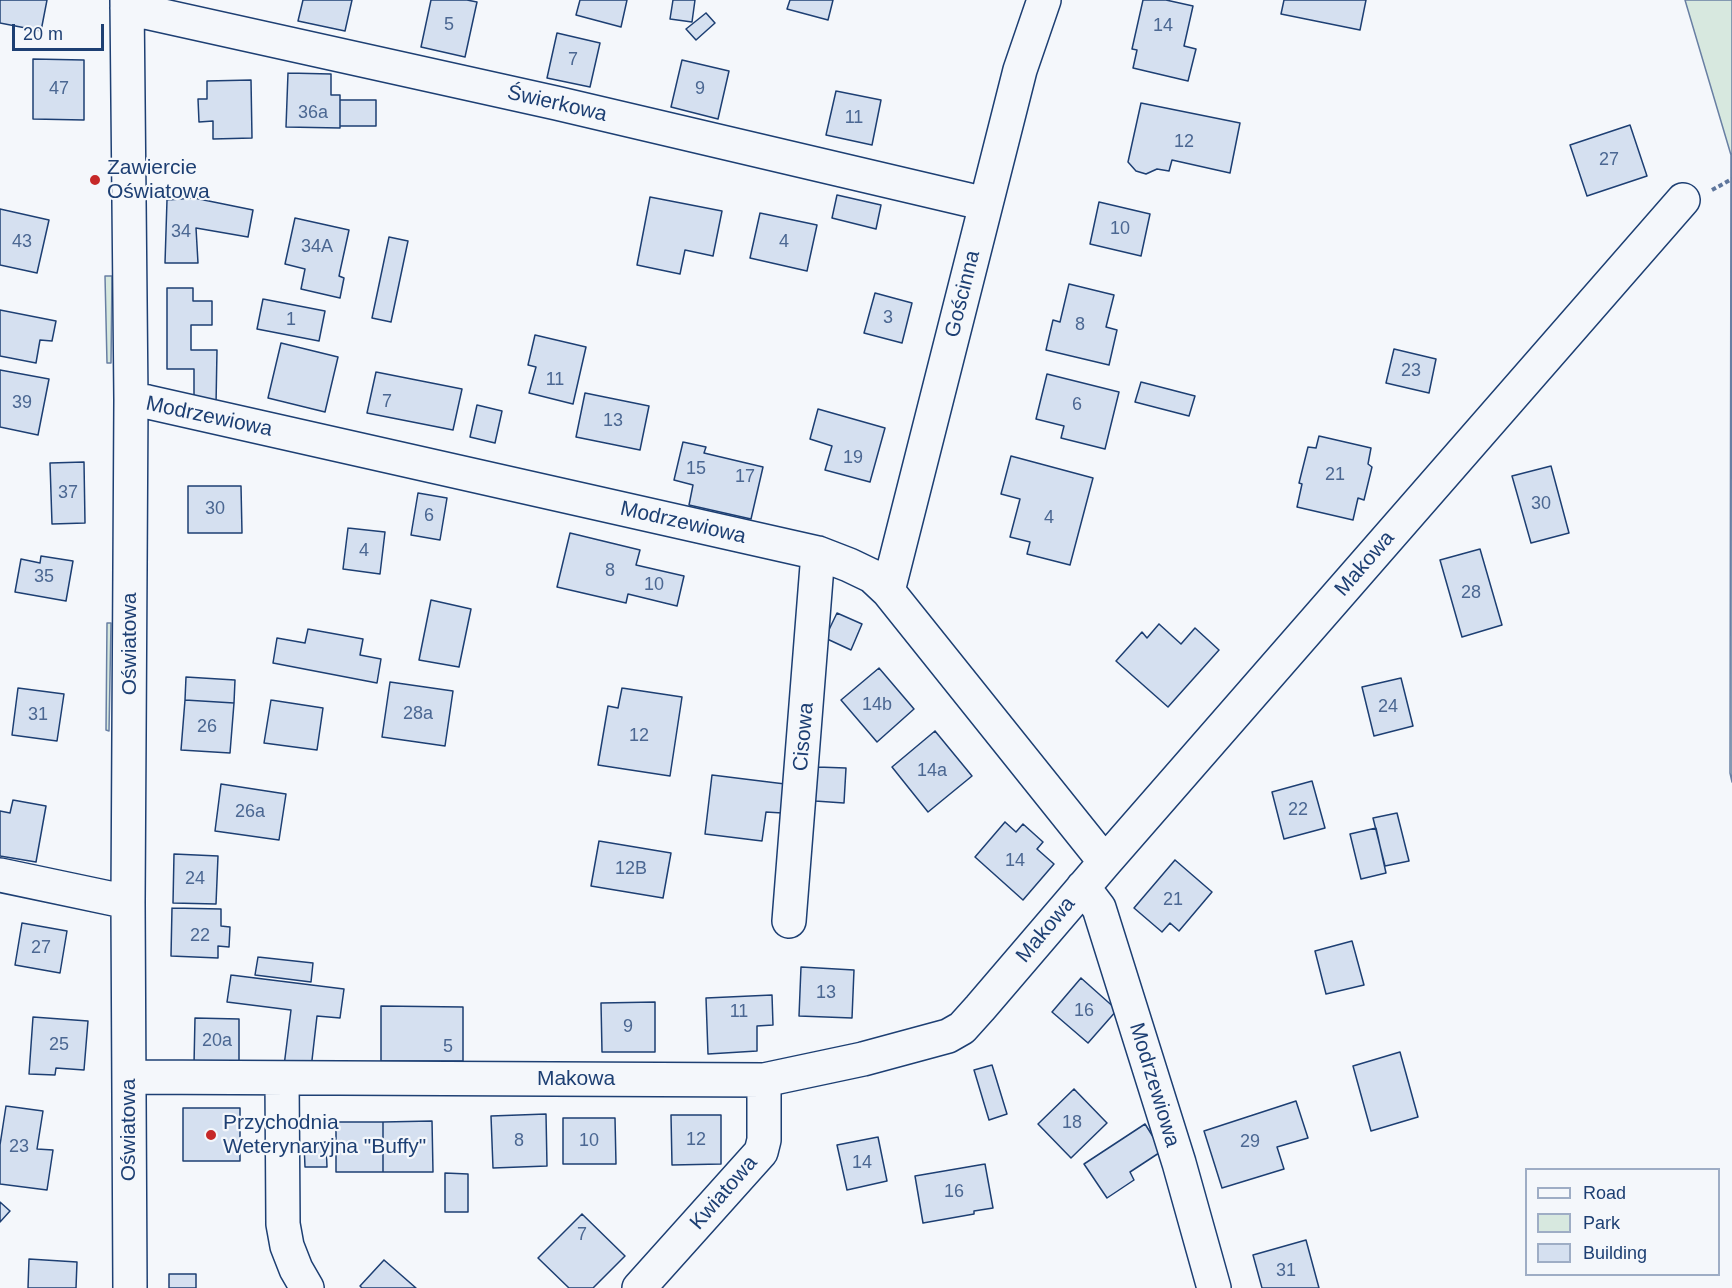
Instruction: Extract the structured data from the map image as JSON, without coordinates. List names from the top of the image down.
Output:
{
  "streets": {
    "street": [
      "Świerkowa",
      "Gościnna",
      "Modrzewiowa",
      "Makowa",
      "Oświatowa",
      "Cisowa",
      "Kwiatowa"
    ]
  },
  "crossings": [
    ["Świerkowa", "Gościnna"],
    ["Świerkowa", "Oświatowa"],
    ["Gościnna", "Modrzewiowa"],
    ["Modrzewiowa", "Makowa"],
    ["Modrzewiowa", "Oświatowa"],
    ["Modrzewiowa", "Cisowa"],
    ["Makowa", "Oświatowa"],
    ["Makowa", "Kwiatowa"]
  ],
  "places": ["Zawiercie Oświatowa", "Przychodnia Weterynaryjna \"Buffy\""],
  "house_numbers": [
    "5",
    "14",
    "7",
    "47",
    "9",
    "36a",
    "11",
    "12",
    "27",
    "10",
    "34",
    "43",
    "4",
    "34A",
    "3",
    "1",
    "8",
    "23",
    "11",
    "7",
    "39",
    "6",
    "13",
    "19",
    "15",
    "21",
    "17",
    "37",
    "30",
    "30",
    "6",
    "4",
    "4",
    "8",
    "35",
    "10",
    "28",
    "14b",
    "24",
    "28a",
    "31",
    "26",
    "12",
    "14a",
    "22",
    "26a",
    "14",
    "12B",
    "24",
    "21",
    "22",
    "27",
    "13",
    "16",
    "11",
    "9",
    "20a",
    "25",
    "5",
    "18",
    "12",
    "8",
    "10",
    "29",
    "23",
    "14",
    "16",
    "7",
    "31"
  ],
  "legend": ["Road", "Park", "Building"],
  "scale_bar": "20 m"
}
